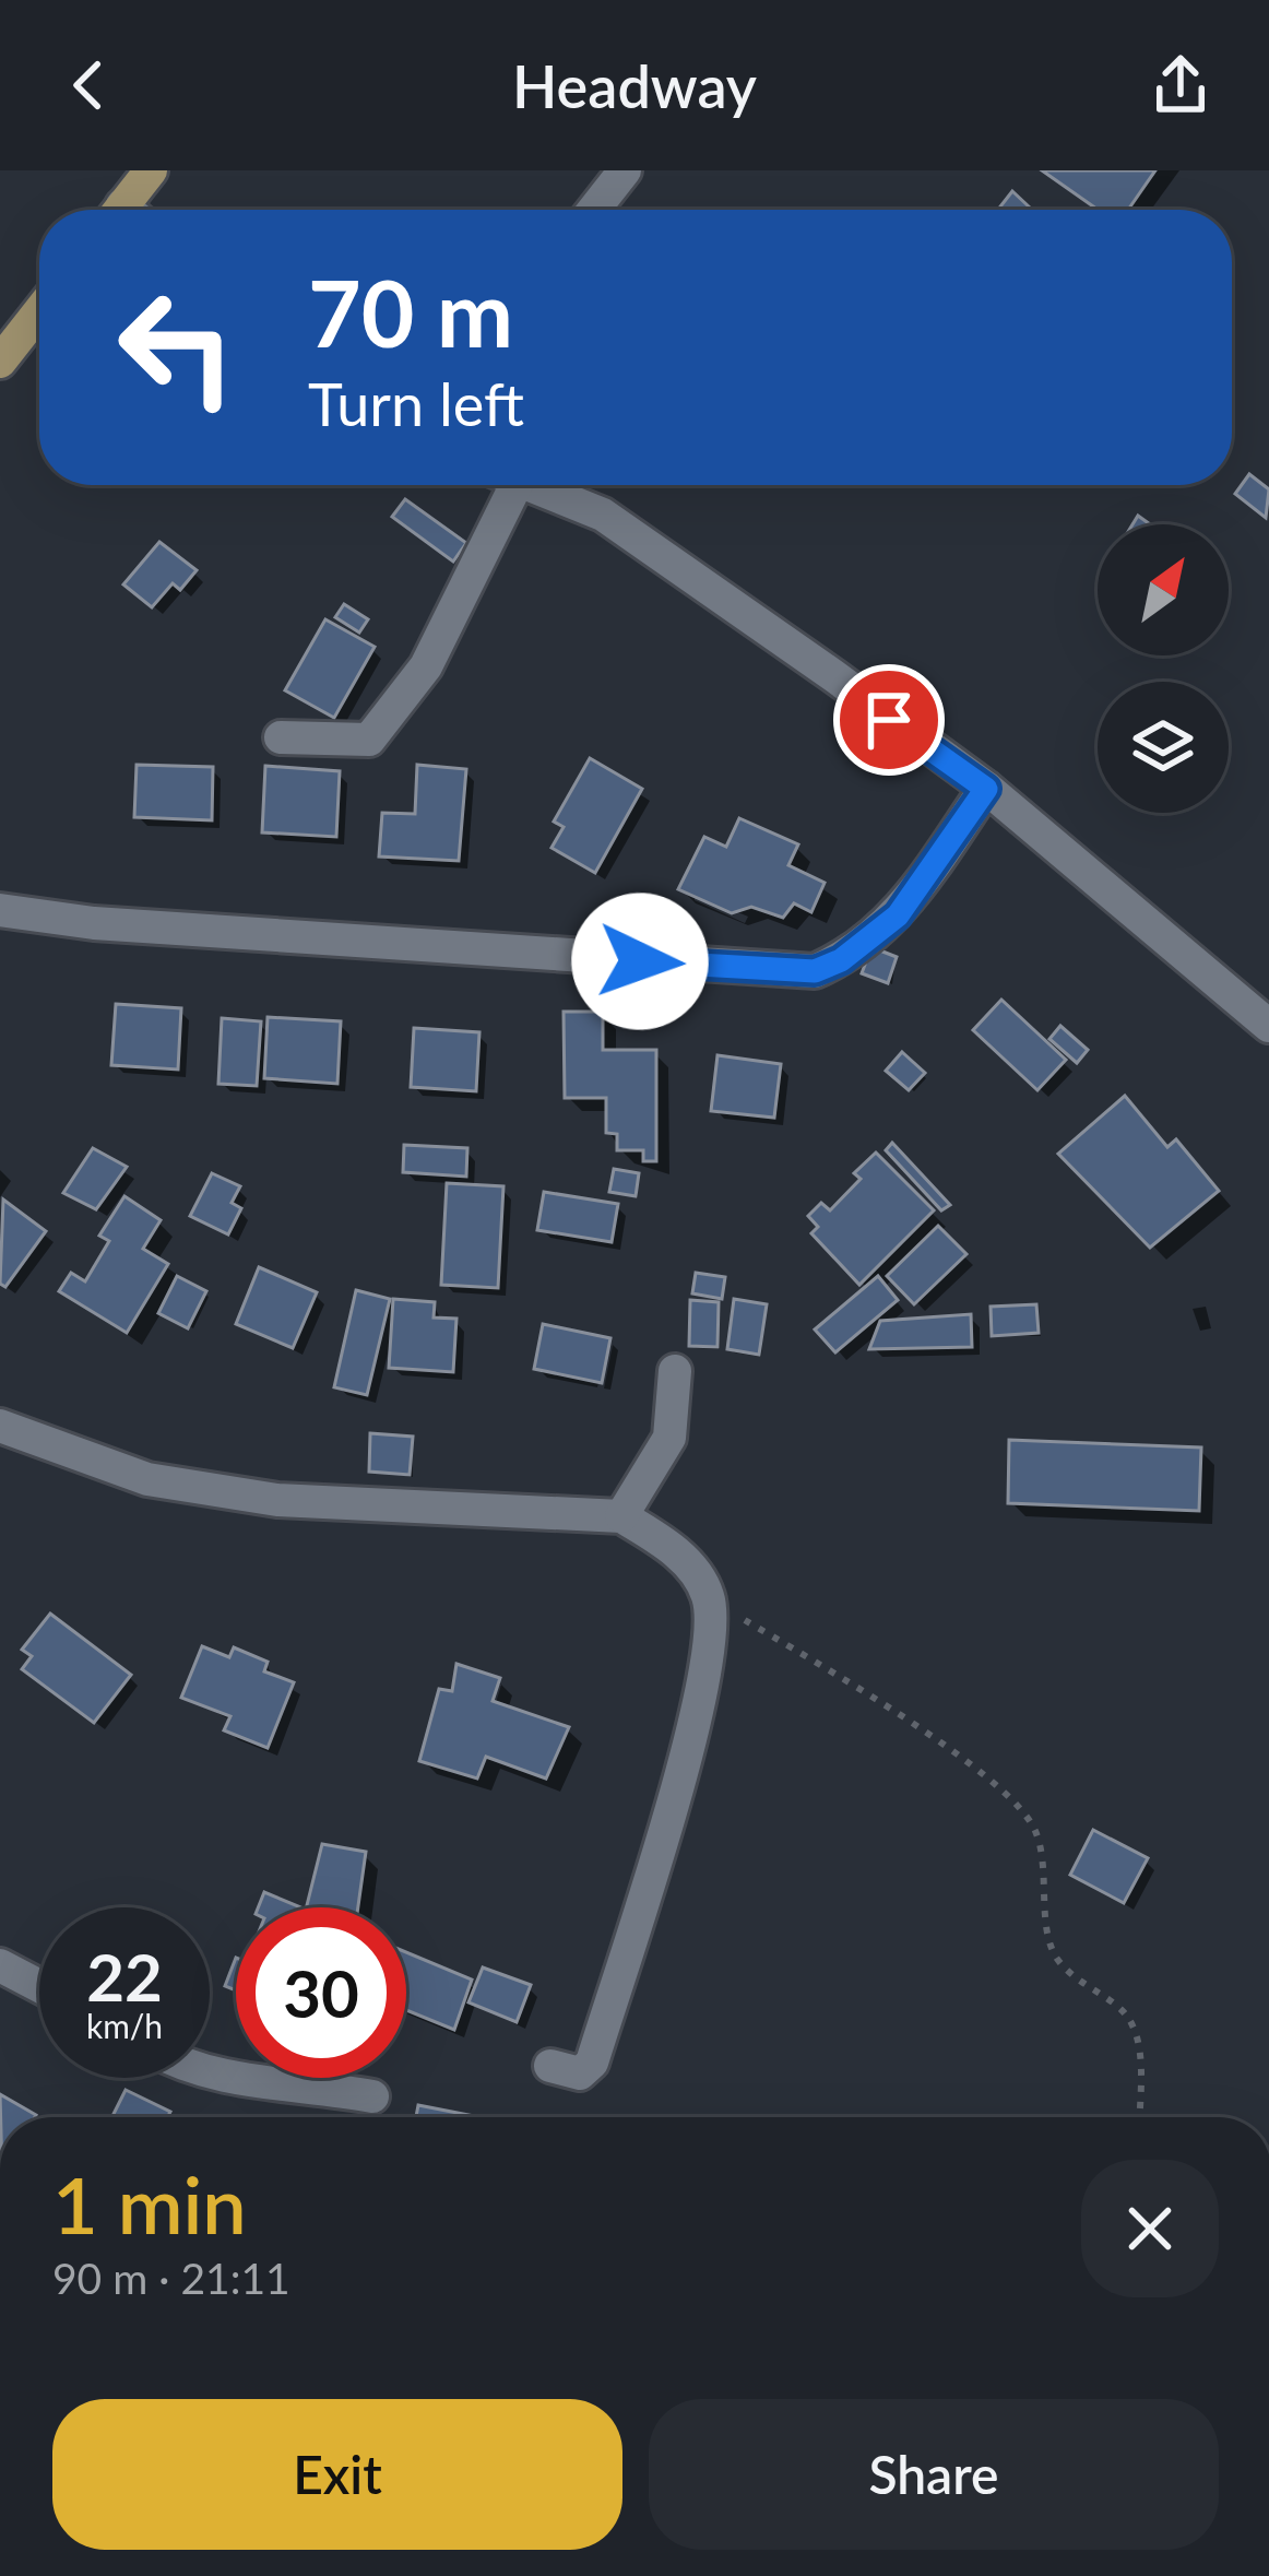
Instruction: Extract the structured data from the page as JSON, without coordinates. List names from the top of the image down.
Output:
{
  "north": "top right",
  "page": {
    "header": "Headway",
    "turn": ["70 m", "Turn left"],
    "speed": "22 km/h",
    "limit": "30",
    "heading": ["1 min", "90 m · 21:11"],
    "buttons": ["Exit", "Share"]
  }
}
